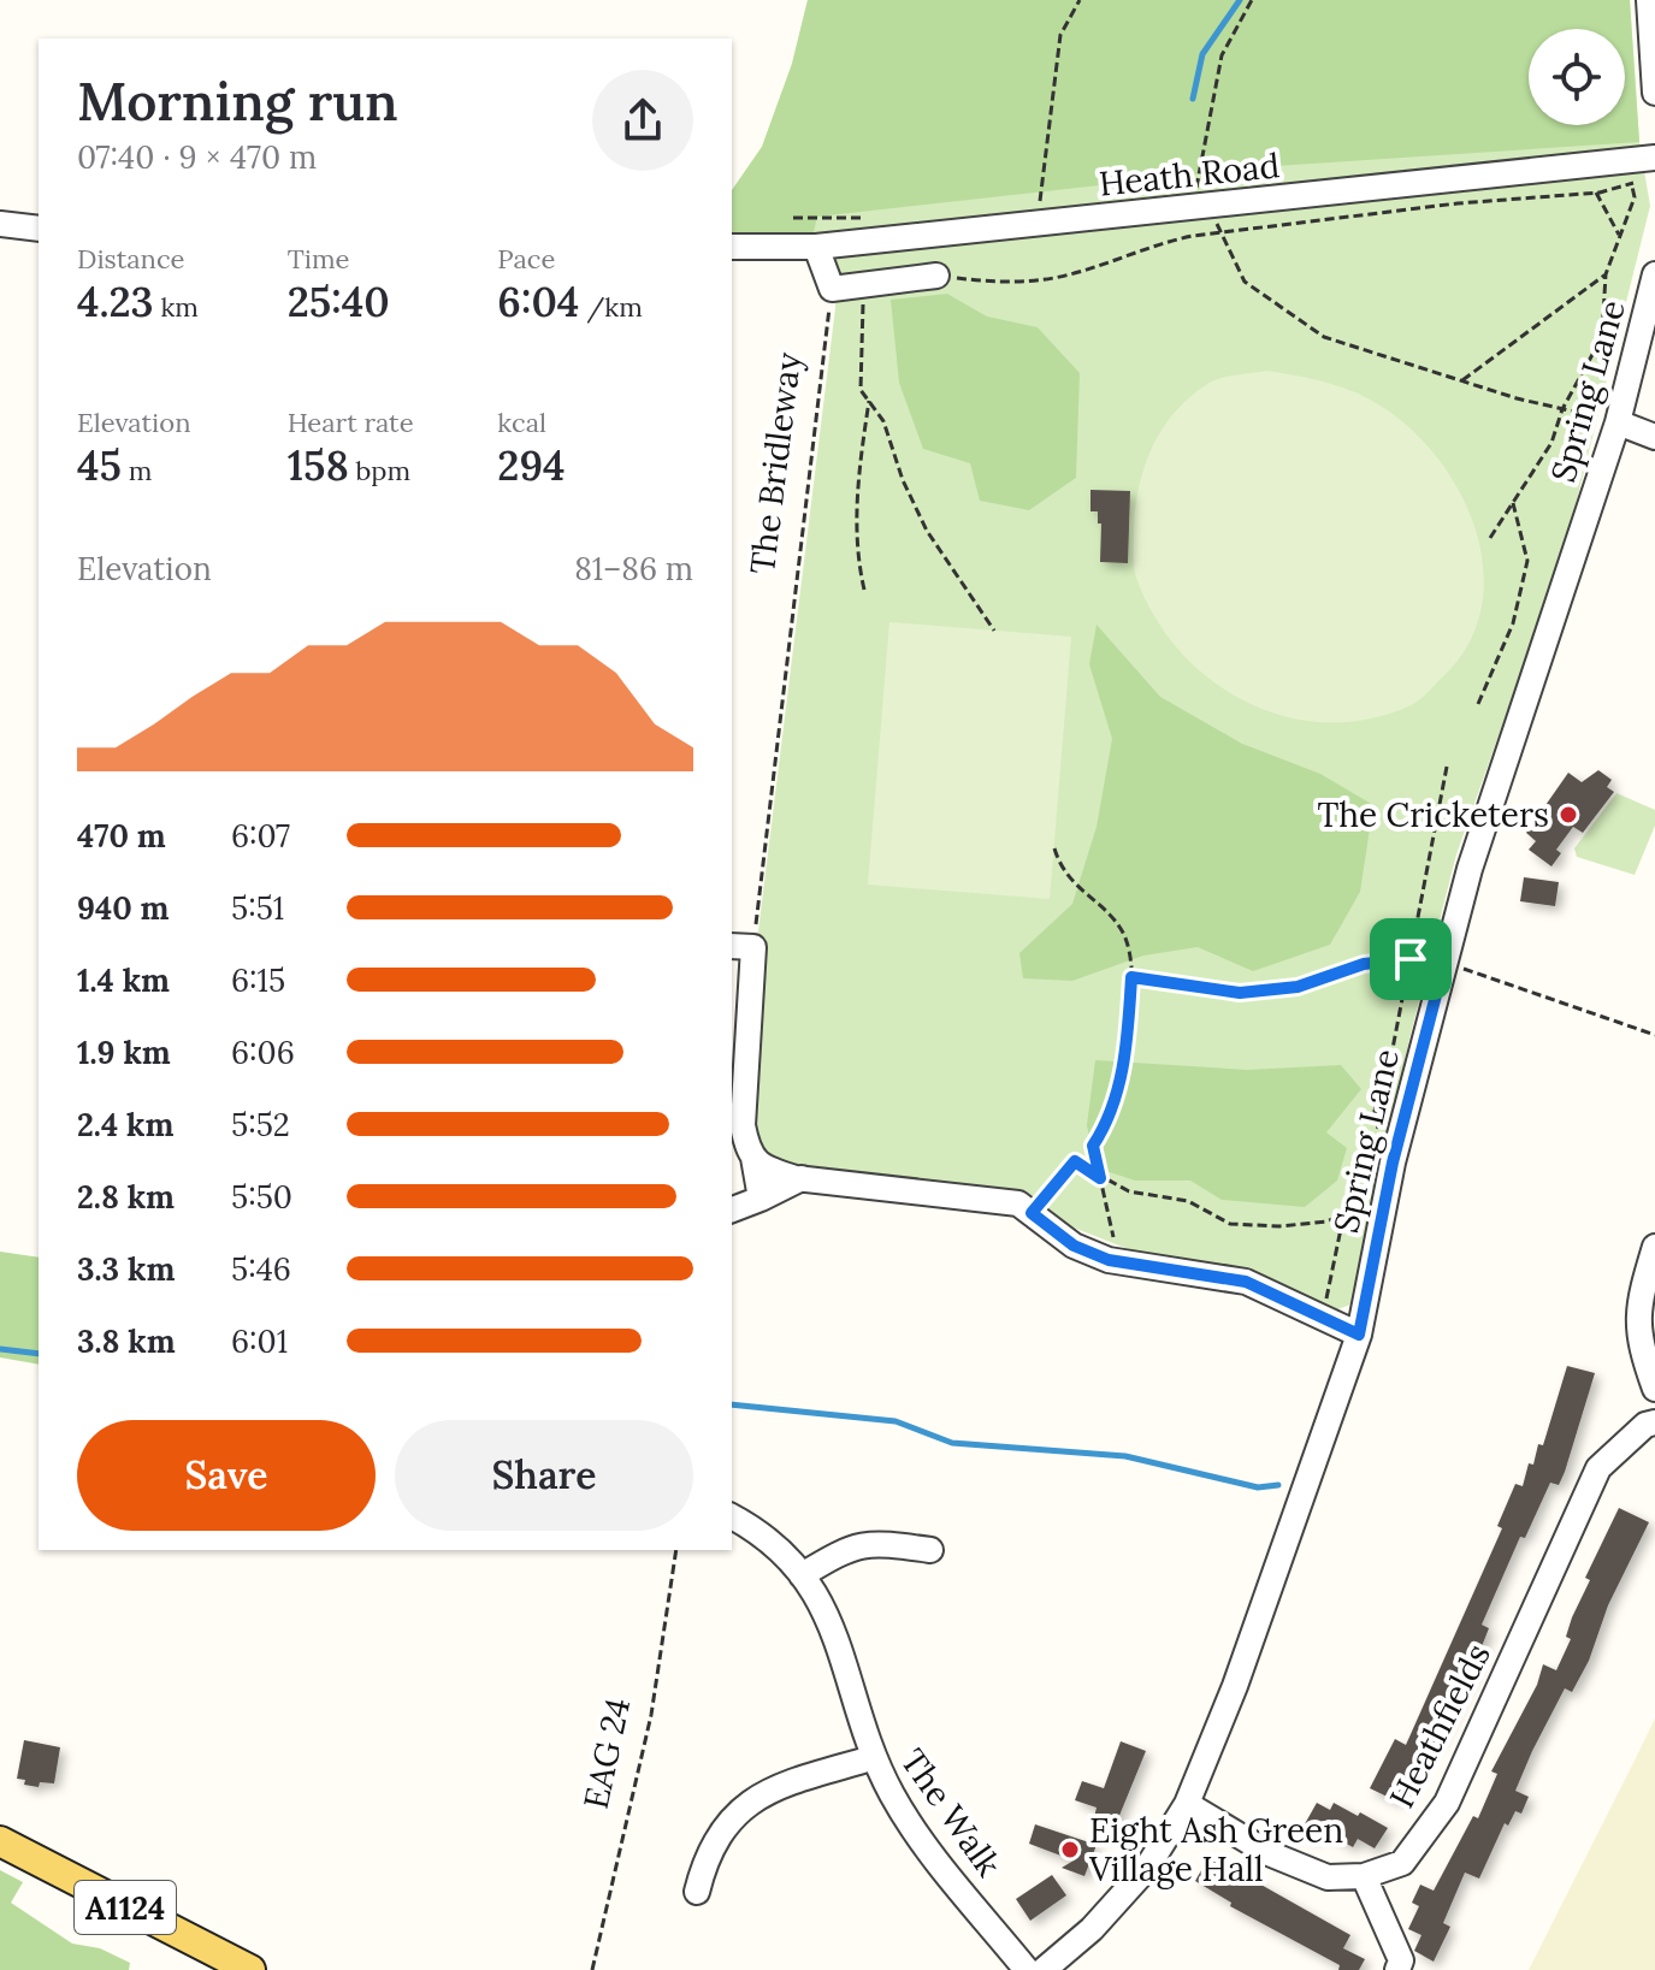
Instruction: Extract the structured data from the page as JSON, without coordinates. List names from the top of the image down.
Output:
{
  "streets": {
    "main road": ["A1124"],
    "street": [
      "Heath Road",
      "Spring Lane",
      "Heathfields",
      "The Walk"
    ],
    "path": ["The Bridleway", "EAG 24"]
  },
  "crossings": [
    ["Spring Lane", "Heathfields"]
  ],
  "places": ["The Cricketers", "Eight Ash Green Village Hall"],
  "page": {
    "heading": ["Morning run", "07:40 · 9 × 470 m"],
    "stats": [
      ["Distance", "4.23 km"],
      ["Time", "25:40"],
      ["Pace", "6:04 /km"],
      ["Elevation", "45 m"],
      ["Heart rate", "158 bpm"],
      ["kcal", "294"]
    ],
    "chart": ["Elevation", "81–86 m"],
    "list": [
      {
        "name": "470 m",
        "note": "6:07"
      },
      {
        "name": "940 m",
        "note": "5:51"
      },
      {
        "name": "1.4 km",
        "note": "6:15"
      },
      {
        "name": "1.9 km",
        "note": "6:06"
      },
      {
        "name": "2.4 km",
        "note": "5:52"
      },
      {
        "name": "2.8 km",
        "note": "5:50"
      },
      {
        "name": "3.3 km",
        "note": "5:46"
      },
      {
        "name": "3.8 km",
        "note": "6:01"
      }
    ],
    "buttons": ["Save", "Share"]
  }
}
